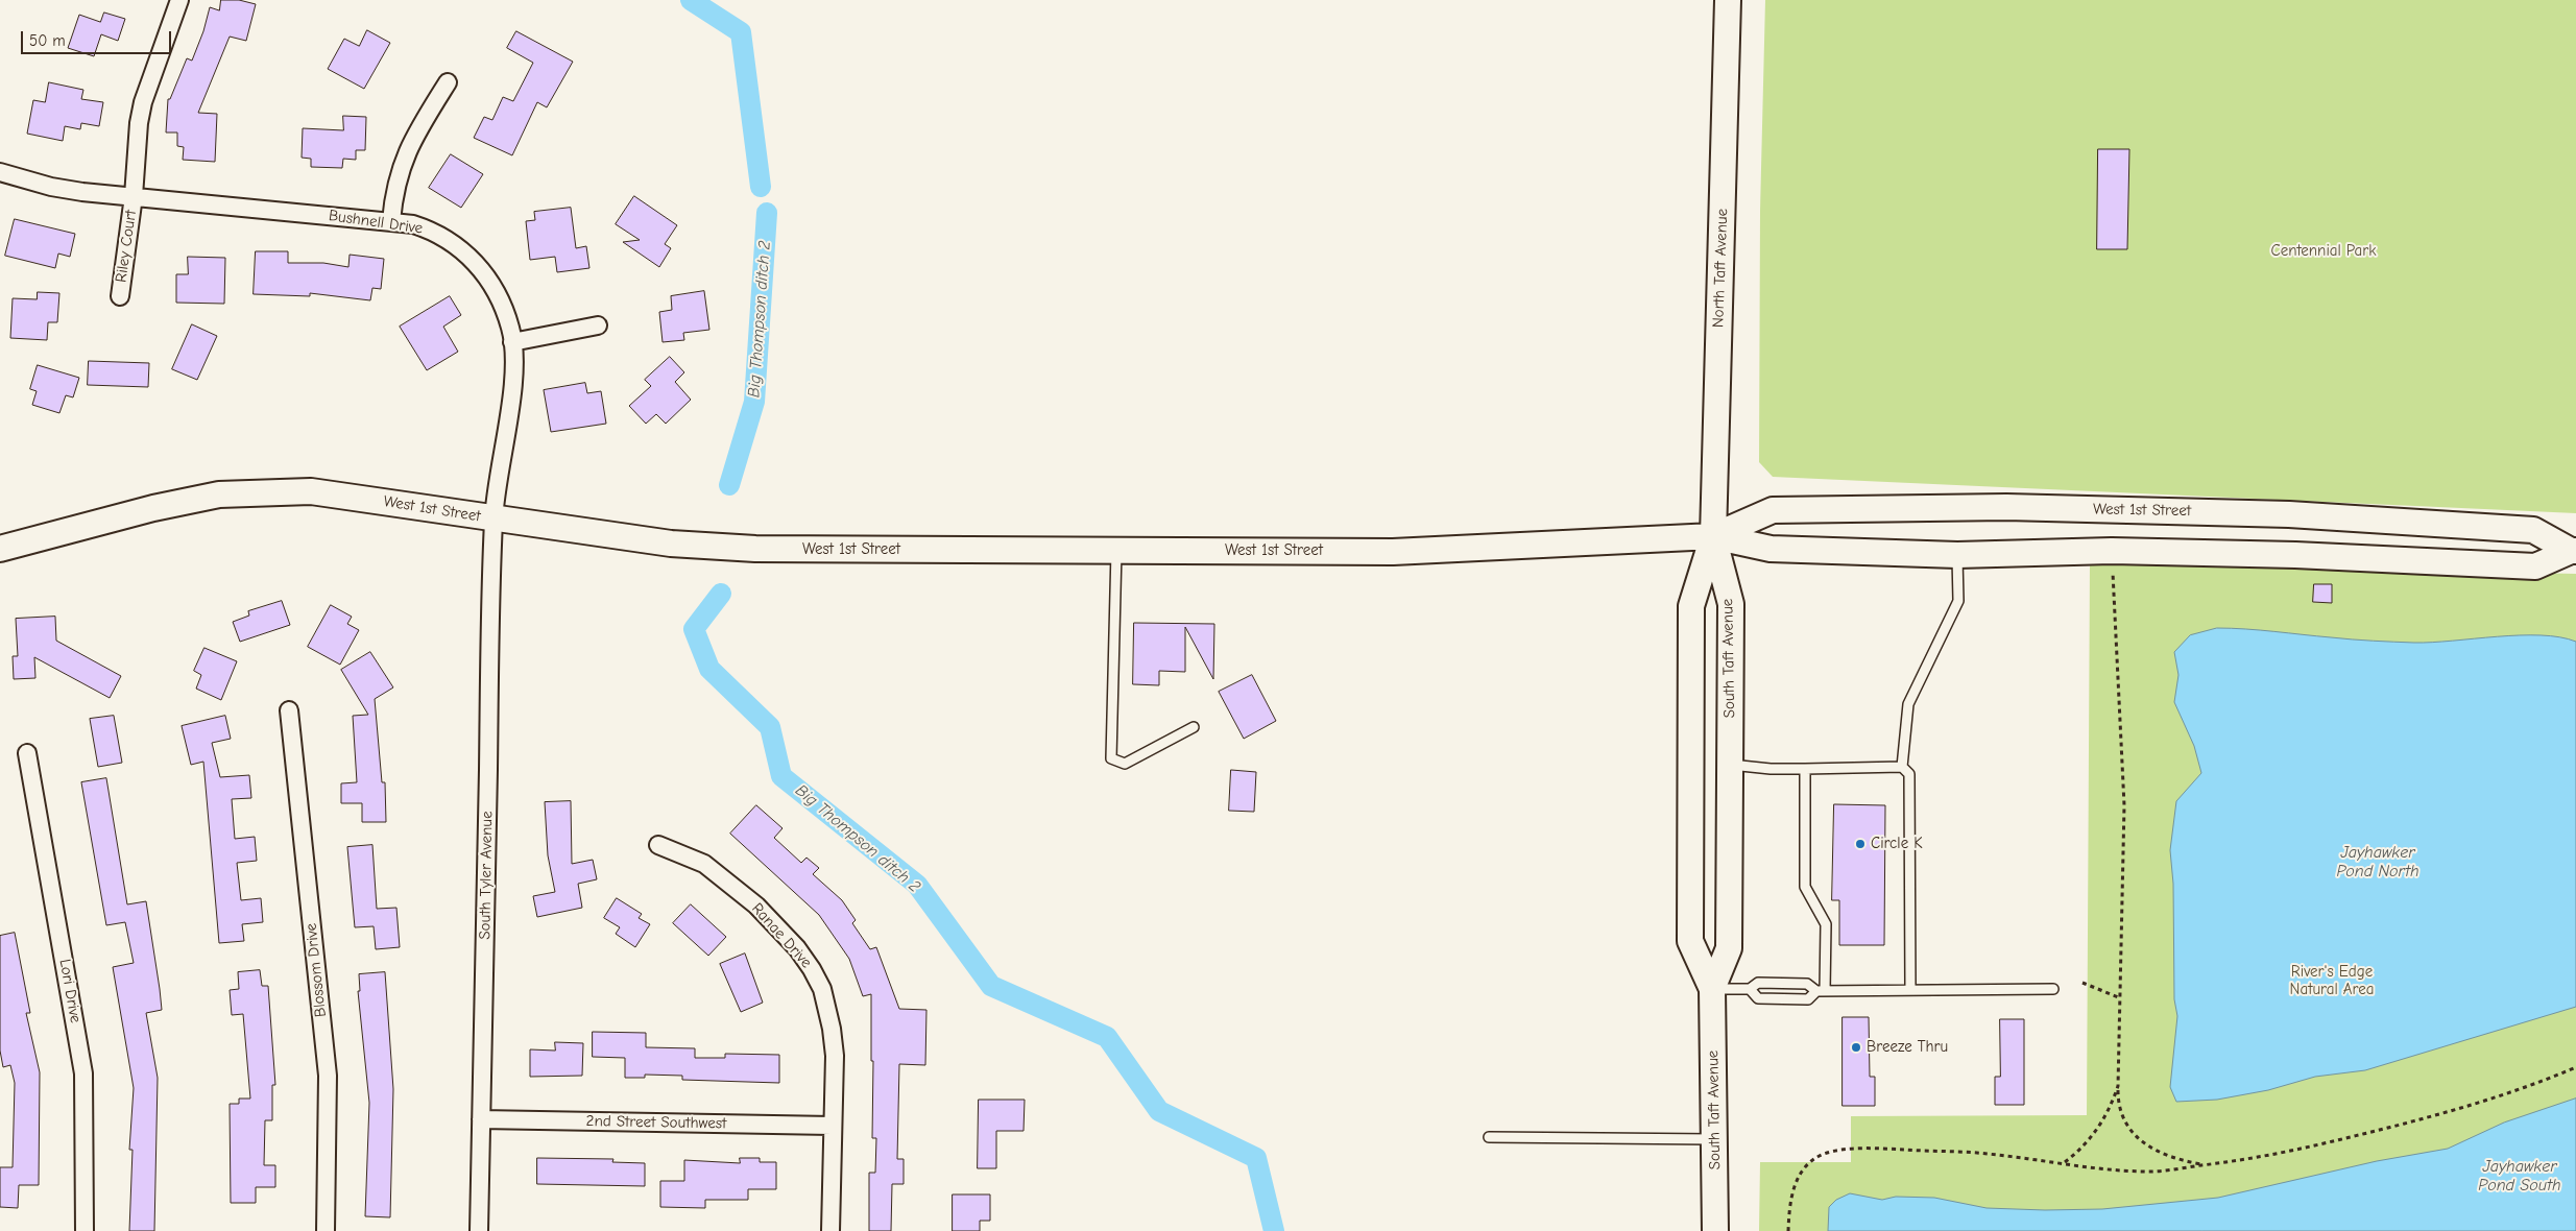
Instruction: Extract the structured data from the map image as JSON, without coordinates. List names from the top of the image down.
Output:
{
  "streets": {
    "main road": ["North Taft Avenue", "West 1st Street", "South Taft Avenue"],
    "street": [
      "Bushnell Drive",
      "Riley Court",
      "South Tyler Avenue",
      "Ranae Drive",
      "Blossom Drive",
      "Lori Drive",
      "2nd Street Southwest"
    ]
  },
  "crossings": [
    ["Bushnell Drive", "Riley Court"],
    ["Bushnell Drive", "West 1st Street"],
    ["Bushnell Drive", "South Tyler Avenue"],
    ["North Taft Avenue", "West 1st Street"],
    ["North Taft Avenue", "South Taft Avenue"],
    ["West 1st Street", "South Taft Avenue"],
    ["West 1st Street", "South Tyler Avenue"],
    ["South Tyler Avenue", "2nd Street Southwest"],
    ["Ranae Drive", "2nd Street Southwest"]
  ],
  "water": ["Big Thompson ditch 2", "Jayhawker Pond North", "Jayhawker Pond South"],
  "parks": ["Centennial Park", "River's Edge Natural Area"],
  "places": ["Circle K", "Breeze Thru"],
  "scale_bar": "50 m"
}
